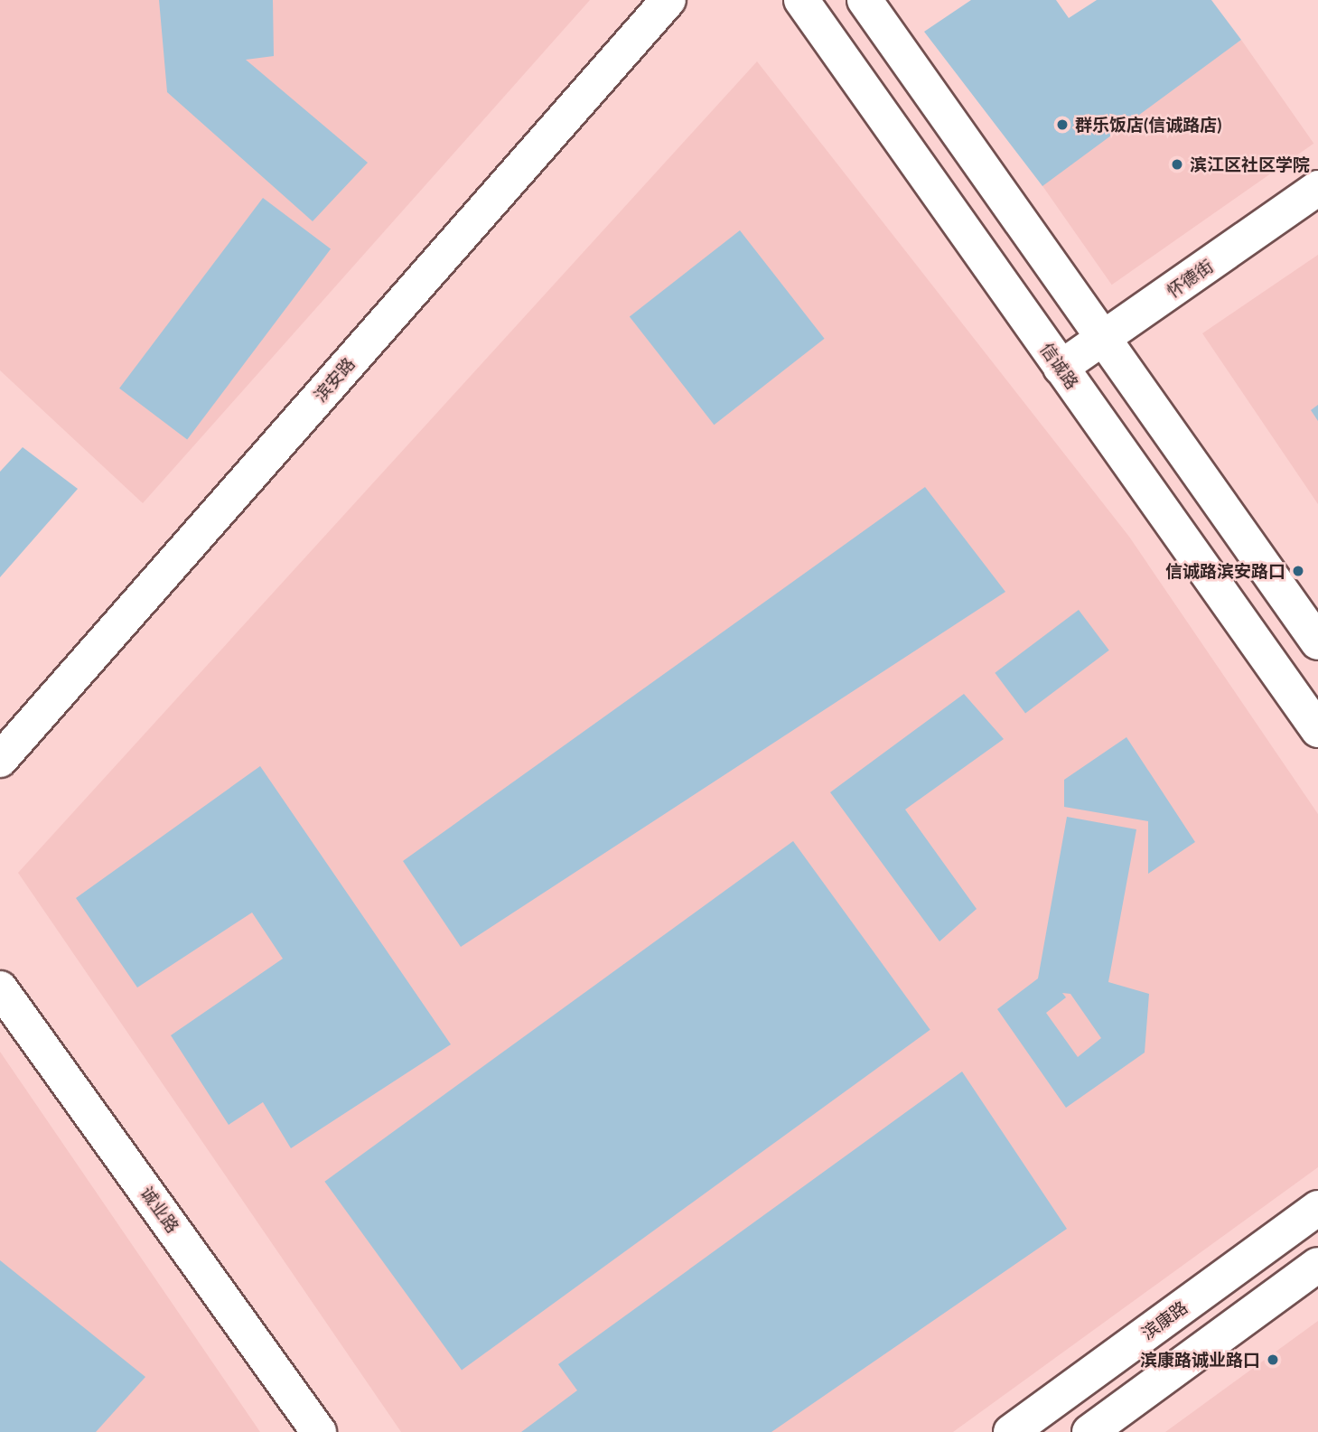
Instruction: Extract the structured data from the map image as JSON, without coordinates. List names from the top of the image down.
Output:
{
  "streets": {
    "main road": [
      "怀德街",
      "信诚路",
      "滨安路",
      "诚业路",
      "滨康路"
    ]
  },
  "crossings": [
    ["怀德街", "信诚路"]
  ],
  "places": [
    "群乐饭店(信诚路店)",
    "滨江区社区学院",
    "信诚路滨安路口",
    "滨康路诚业路口"
  ]
}
